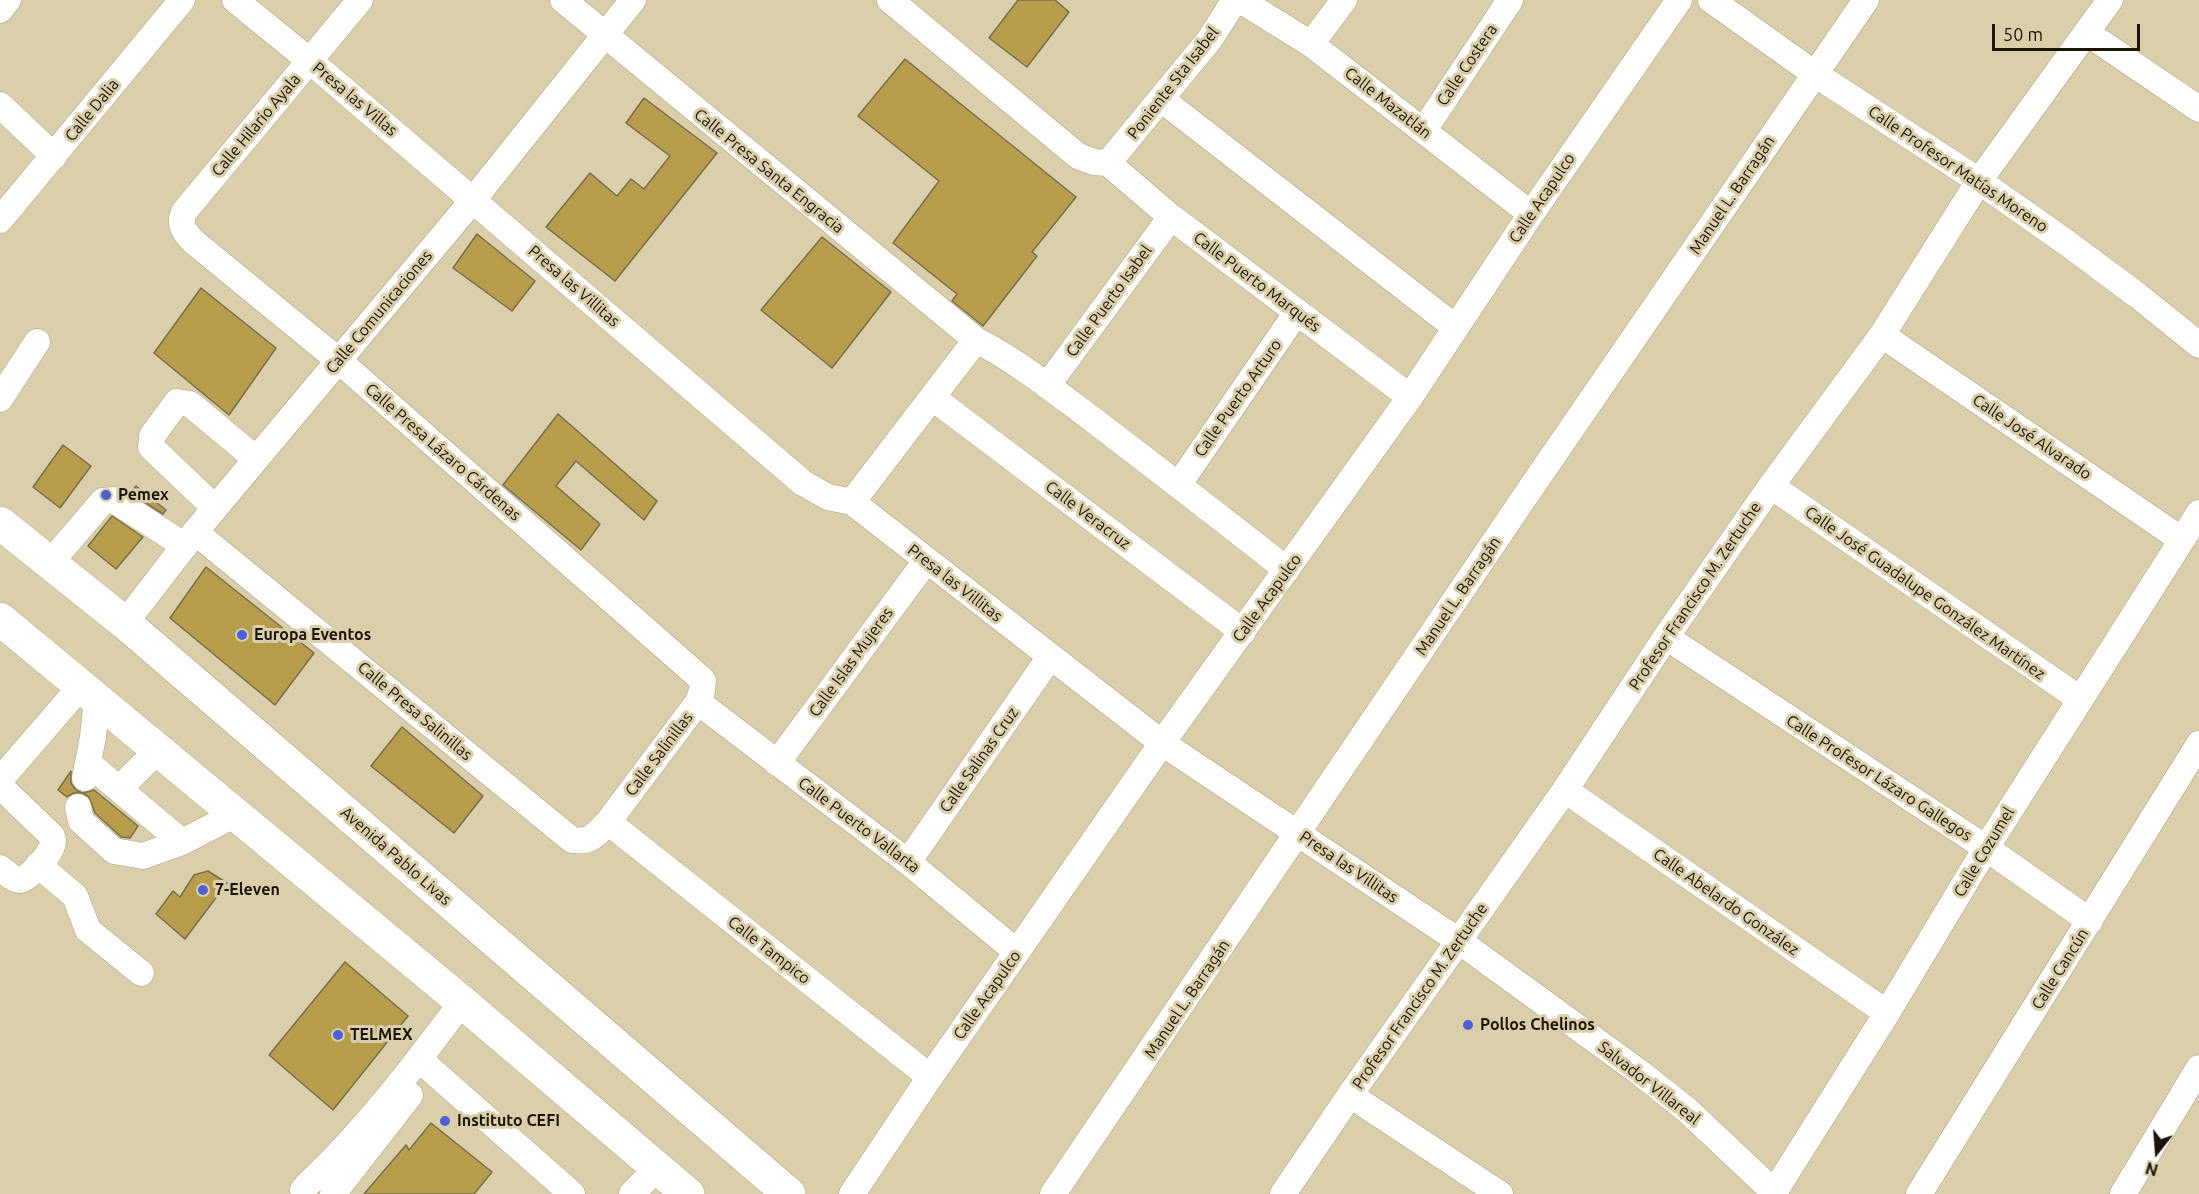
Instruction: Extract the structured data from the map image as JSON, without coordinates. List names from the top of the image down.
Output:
{
  "streets": {
    "main road": ["Avenida Pablo Livas"],
    "street": [
      "Calle Costera",
      "Poniente Sta Isabel",
      "Presa las Villas",
      "Calle Mazatlán",
      "Calle Dalia",
      "Calle Hilario Ayala",
      "Calle Profesor Matías Moreno",
      "Calle Presa Santa Engracia",
      "Manuel L. Barragán",
      "Calle Acapulco",
      "Calle Puerto Marqués",
      "Presa las Villitas",
      "Calle Puerto Isabel",
      "Calle Comunicaciones",
      "Calle Puerto Arturo",
      "Calle José Alvarado",
      "Calle Presa Lázaro Cárdenas",
      "Calle Veracruz",
      "Calle José Guadalupe González Martínez",
      "Profesor Francisco M. Zertuche",
      "Calle Islas Mujeres",
      "Calle Presa Salinillas",
      "Calle Salinillas",
      "Calle Salinas Cruz",
      "Calle Profesor Lázaro Gallegos",
      "Calle Puerto Vallarta",
      "Calle Cozumel",
      "Calle Abelardo González",
      "Calle Tampico",
      "Calle Cancún",
      "Salvador Villareal"
    ]
  },
  "crossings": [
    ["Calle Costera", "Calle Mazatlán"],
    ["Poniente Sta Isabel", "Calle Mazatlán"],
    ["Poniente Sta Isabel", "Calle Puerto Marqués"],
    ["Presa las Villas", "Calle Hilario Ayala"],
    ["Presa las Villas", "Presa las Villitas"],
    ["Presa las Villas", "Calle Comunicaciones"],
    ["Calle Mazatlán", "Calle Acapulco"],
    ["Calle Hilario Ayala", "Calle Presa Lázaro Cárdenas"],
    ["Calle Profesor Matías Moreno", "Manuel L. Barragán"],
    ["Calle Profesor Matías Moreno", "Profesor Francisco M. Zertuche"],
    ["Calle Presa Santa Engracia", "Calle Comunicaciones"],
    ["Manuel L. Barragán", "Presa las Villitas"],
    ["Calle Acapulco", "Calle Puerto Marqués"],
    ["Calle Acapulco", "Presa las Villitas"],
    ["Calle Acapulco", "Calle Veracruz"],
    ["Calle Acapulco", "Calle Puerto Vallarta"],
    ["Calle Acapulco", "Calle Tampico"],
    ["Calle Puerto Marqués", "Calle Puerto Isabel"],
    ["Calle Puerto Marqués", "Calle Puerto Arturo"],
    ["Presa las Villitas", "Calle Comunicaciones"],
    ["Presa las Villitas", "Profesor Francisco M. Zertuche"],
    ["Presa las Villitas", "Calle Islas Mujeres"],
    ["Presa las Villitas", "Calle Salinas Cruz"],
    ["Presa las Villitas", "Salvador Villareal"],
    ["Calle Comunicaciones", "Calle Presa Lázaro Cárdenas"],
    ["Calle Comunicaciones", "Calle Presa Salinillas"],
    ["Calle Comunicaciones", "Avenida Pablo Livas"],
    ["Calle José Alvarado", "Profesor Francisco M. Zertuche"],
    ["Calle José Alvarado", "Calle Cozumel"],
    ["Calle Presa Lázaro Cárdenas", "Calle Salinillas"],
    ["Calle Presa Lázaro Cárdenas", "Calle Puerto Vallarta"],
    ["Calle José Guadalupe González Martínez", "Profesor Francisco M. Zertuche"],
    ["Calle José Guadalupe González Martínez", "Calle Cozumel"],
    ["Profesor Francisco M. Zertuche", "Calle Profesor Lázaro Gallegos"],
    ["Profesor Francisco M. Zertuche", "Calle Abelardo González"],
    ["Profesor Francisco M. Zertuche", "Salvador Villareal"],
    ["Calle Islas Mujeres", "Calle Puerto Vallarta"],
    ["Calle Presa Salinillas", "Calle Salinillas"],
    ["Calle Presa Salinillas", "Avenida Pablo Livas"],
    ["Calle Presa Salinillas", "Calle Tampico"],
    ["Calle Salinillas", "Calle Puerto Vallarta"],
    ["Calle Salinillas", "Calle Tampico"],
    ["Calle Salinas Cruz", "Calle Puerto Vallarta"],
    ["Calle Profesor Lázaro Gallegos", "Calle Cozumel"],
    ["Calle Profesor Lázaro Gallegos", "Calle Cancún"],
    ["Calle Cozumel", "Calle Abelardo González"],
    ["Calle Cozumel", "Salvador Villareal"]
  ],
  "places": [
    "Pemex",
    "Europa Eventos",
    "7-Eleven",
    "Pollos Chelinos",
    "TELMEX",
    "Instituto CEFI"
  ],
  "scale_bar": "50 m",
  "north": "bottom"
}
